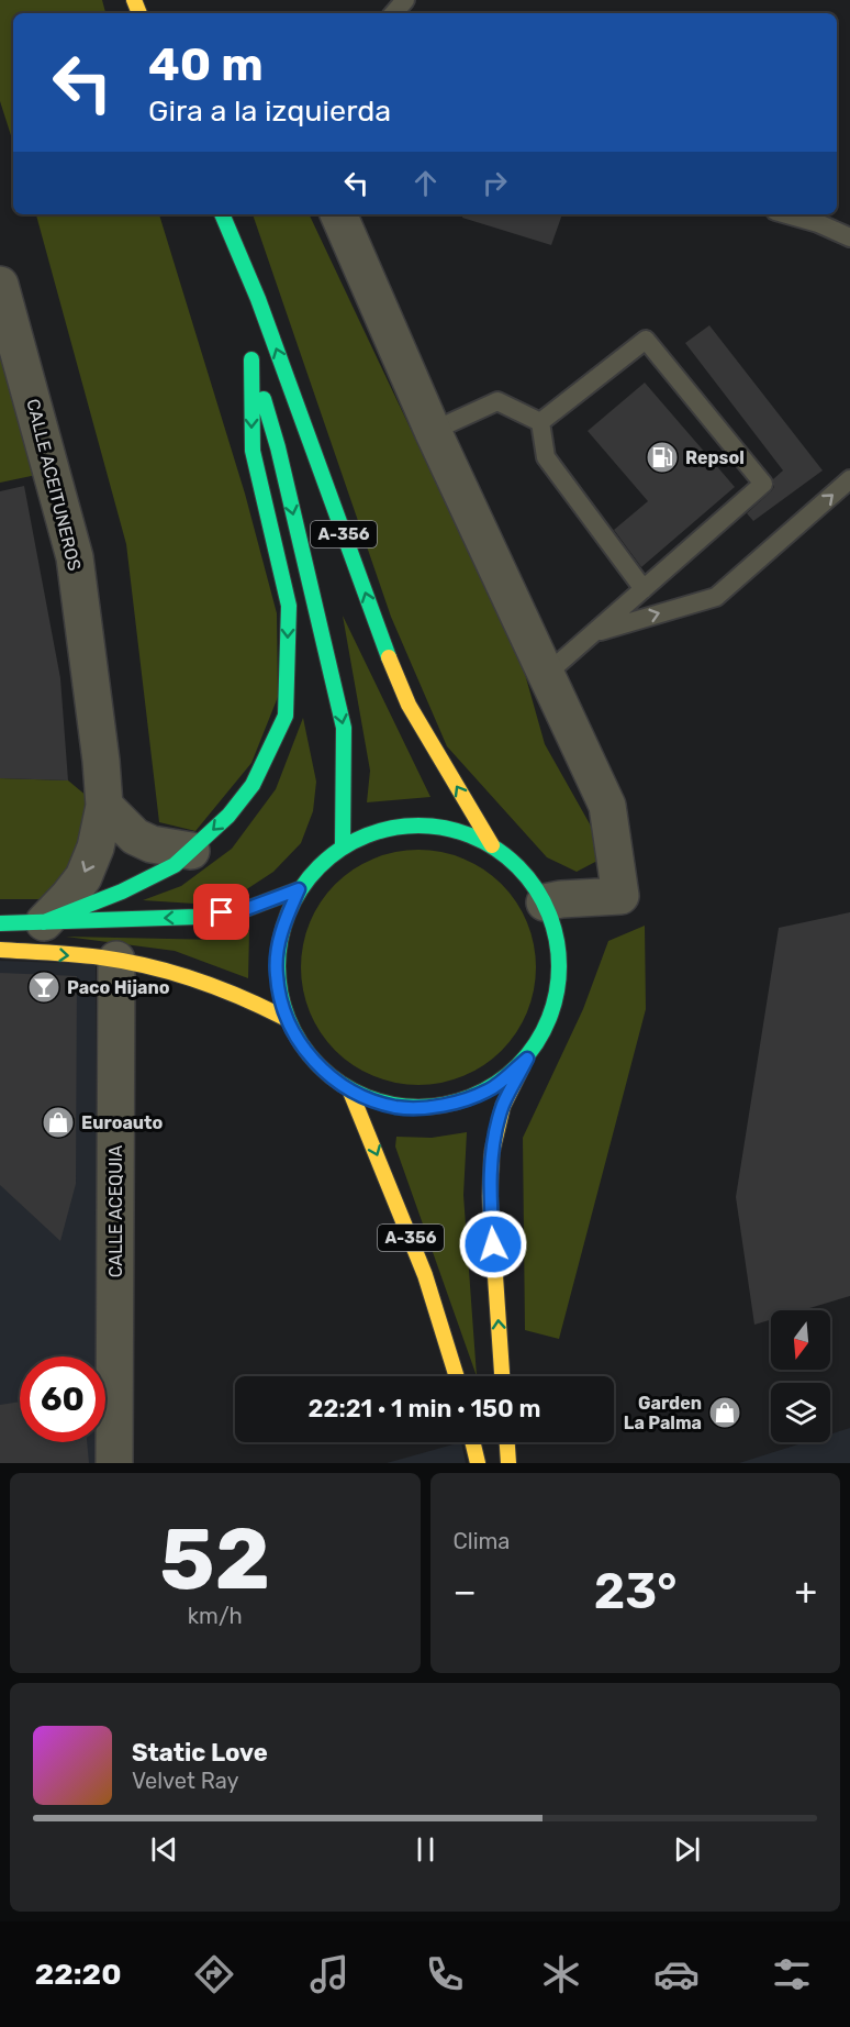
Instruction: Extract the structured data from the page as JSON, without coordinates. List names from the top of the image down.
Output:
{
  "streets": {
    "main road": ["A-356"],
    "street": ["CALLE ACEITUNEROS", "CALLE ACEQUIA"]
  },
  "places": {
    "fuel station": ["Repsol"],
    "bar": ["Paco Hijano"],
    "shop": ["Euroauto", "Garden La Palma"]
  },
  "north": "bottom",
  "page": {
    "turn": ["40 m", "Gira a la izquierda"],
    "limit": "60",
    "trip": "22:21 · 1 min · 150 m",
    "tile": [
      ["52", "km/h"],
      "Clima"
    ],
    "heat": ["−", "23°", "+"],
    "song": ["Static Love", "Velvet Ray"],
    "tabs": "22:20"
  }
}
